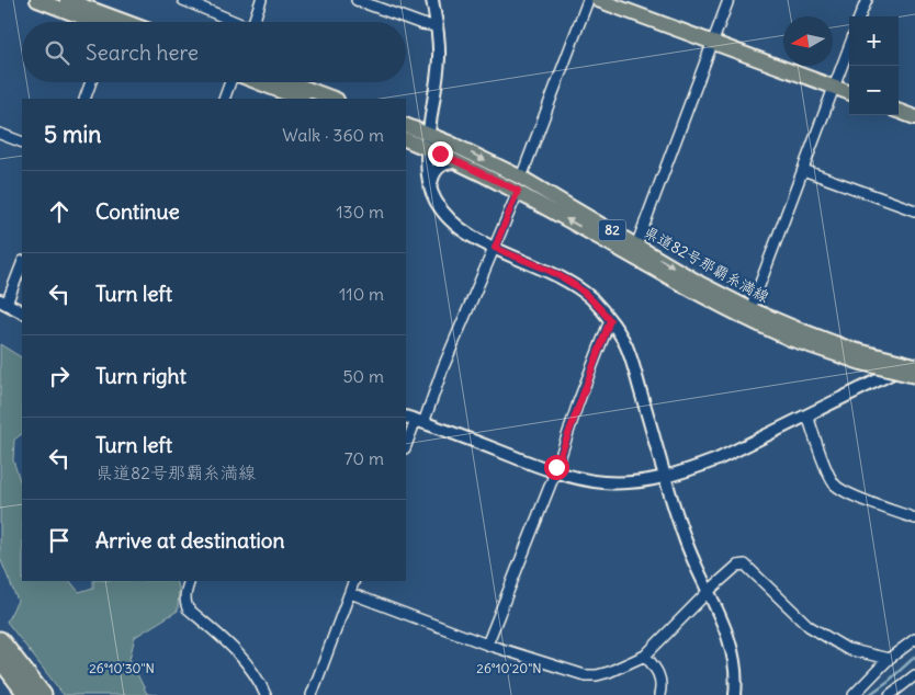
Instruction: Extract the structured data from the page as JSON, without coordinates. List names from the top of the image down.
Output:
{
  "streets": {
    "main road": ["82", "県道82号那覇糸満線"]
  },
  "north": "left",
  "page": {
    "map_buttons": ["+", "−"],
    "search": "Search here",
    "heading": ["5 min", "Walk · 360 m"],
    "list": [
      ["Continue", "130 m"],
      ["Turn left", "110 m"],
      ["Turn right", "50 m"],
      ["Turn left", "県道82号那覇糸満線", "70 m"],
      "Arrive at destination"
    ]
  },
  "coordinates": ["26°10'30\"N", "26°10'20\"N"]
}
